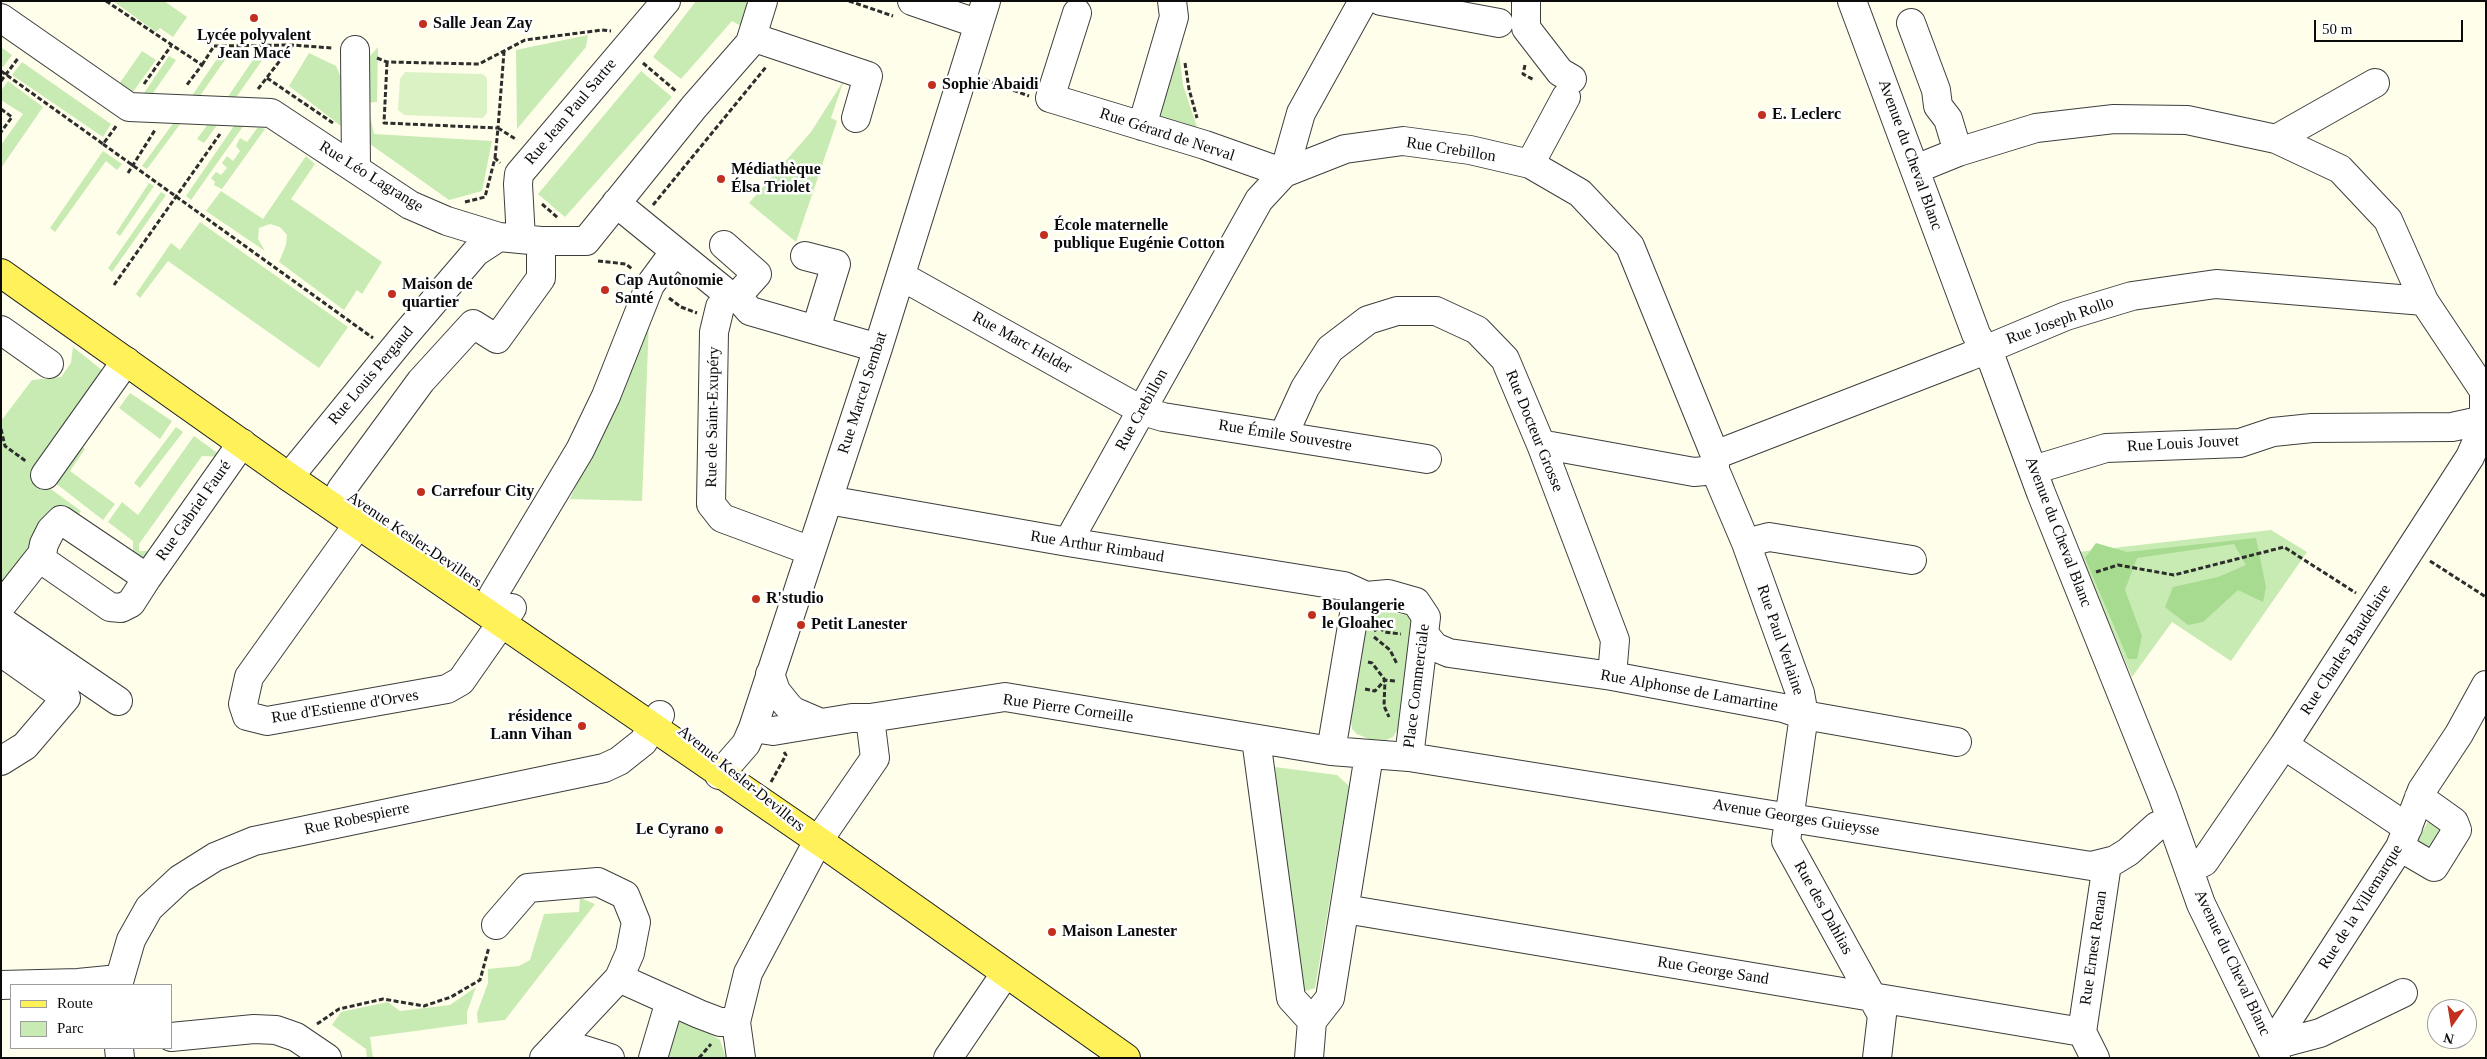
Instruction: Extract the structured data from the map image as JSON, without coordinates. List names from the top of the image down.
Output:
{
  "streets": {
    "main road": ["Avenue Kesler-Devillers"],
    "street": [
      "Rue Jean Paul Sartre",
      "Rue Gérard de Nerval",
      "Rue Crebillon",
      "Avenue du Cheval Blanc",
      "Rue Léo Lagrange",
      "Rue Joseph Rollo",
      "Rue Marc Helder",
      "Rue Louis Pergaud",
      "Rue Marcel Sembat",
      "Rue de Saint-Exupéry",
      "Rue Docteur Grosse",
      "Rue Émile Souvestre",
      "Rue Louis Jouvet",
      "Rue Gabriel Fauré",
      "Rue Arthur Rimbaud",
      "Rue Paul Verlaine",
      "Rue Charles Baudelaire",
      "Place Commerciale",
      "Rue Alphonse de Lamartine",
      "Rue d'Estienne d'Orves",
      "Rue Pierre Corneille",
      "Avenue Georges Guieysse",
      "Rue Robespierre",
      "Rue de la Villemarque",
      "Rue des Dahlias",
      "Rue Ernest Renan",
      "Rue George Sand"
    ]
  },
  "crossings": [
    ["Rue Jean Paul Sartre", "Rue Léo Lagrange"],
    ["Rue Jean Paul Sartre", "Rue Louis Pergaud"],
    ["Rue Jean Paul Sartre", "Avenue Kesler-Devillers"],
    ["Rue Gérard de Nerval", "Rue Crebillon"],
    ["Rue Crebillon", "Rue Joseph Rollo"],
    ["Rue Crebillon", "Rue Marc Helder"],
    ["Rue Crebillon", "Rue Émile Souvestre"],
    ["Rue Crebillon", "Rue Arthur Rimbaud"],
    ["Rue Crebillon", "Rue Paul Verlaine"],
    ["Avenue du Cheval Blanc", "Rue Joseph Rollo"],
    ["Avenue du Cheval Blanc", "Rue Louis Jouvet"],
    ["Avenue du Cheval Blanc", "Rue Charles Baudelaire"],
    ["Avenue du Cheval Blanc", "Avenue Georges Guieysse"],
    ["Avenue du Cheval Blanc", "Rue de la Villemarque"],
    ["Rue Léo Lagrange", "Rue Louis Pergaud"],
    ["Rue Joseph Rollo", "Rue Docteur Grosse"],
    ["Rue Joseph Rollo", "Rue Paul Verlaine"],
    ["Rue Marc Helder", "Rue Marcel Sembat"],
    ["Rue Marc Helder", "Rue Émile Souvestre"],
    ["Rue Louis Pergaud", "Avenue Kesler-Devillers"],
    ["Rue Marcel Sembat", "Rue de Saint-Exupéry"],
    ["Rue Marcel Sembat", "Avenue Kesler-Devillers"],
    ["Rue Marcel Sembat", "Rue Arthur Rimbaud"],
    ["Rue Marcel Sembat", "Rue Pierre Corneille"],
    ["Rue Docteur Grosse", "Rue Émile Souvestre"],
    ["Rue Docteur Grosse", "Rue Alphonse de Lamartine"],
    ["Rue Louis Jouvet", "Rue Charles Baudelaire"],
    ["Rue Gabriel Fauré", "Avenue Kesler-Devillers"],
    ["Avenue Kesler-Devillers", "Rue d'Estienne d'Orves"],
    ["Avenue Kesler-Devillers", "Rue Robespierre"],
    ["Rue Arthur Rimbaud", "Place Commerciale"],
    ["Rue Paul Verlaine", "Rue Alphonse de Lamartine"],
    ["Rue Paul Verlaine", "Avenue Georges Guieysse"],
    ["Rue Paul Verlaine", "Rue des Dahlias"],
    ["Place Commerciale", "Rue Alphonse de Lamartine"],
    ["Place Commerciale", "Rue Pierre Corneille"],
    ["Place Commerciale", "Avenue Georges Guieysse"],
    ["Avenue Georges Guieysse", "Rue des Dahlias"],
    ["Avenue Georges Guieysse", "Rue Ernest Renan"],
    ["Rue des Dahlias", "Rue George Sand"],
    ["Rue Ernest Renan", "Rue George Sand"]
  ],
  "places": [
    "Lycée polyvalent Jean Macé",
    "Salle Jean Zay",
    "Sophie Abaidi",
    "E. Leclerc",
    "Médiathèque Élsa Triolet",
    "École maternelle publique Eugénie Cotton",
    "Cap Autonomie Santé",
    "Maison de quartier",
    "Carrefour City",
    "R'studio",
    "Boulangerie le Gloahec",
    "Petit Lanester",
    "résidence Lann Vihan",
    "Le Cyrano",
    "Maison Lanester"
  ],
  "legend": ["Route", "Parc"],
  "scale_bar": "50 m",
  "north": "bottom"
}
